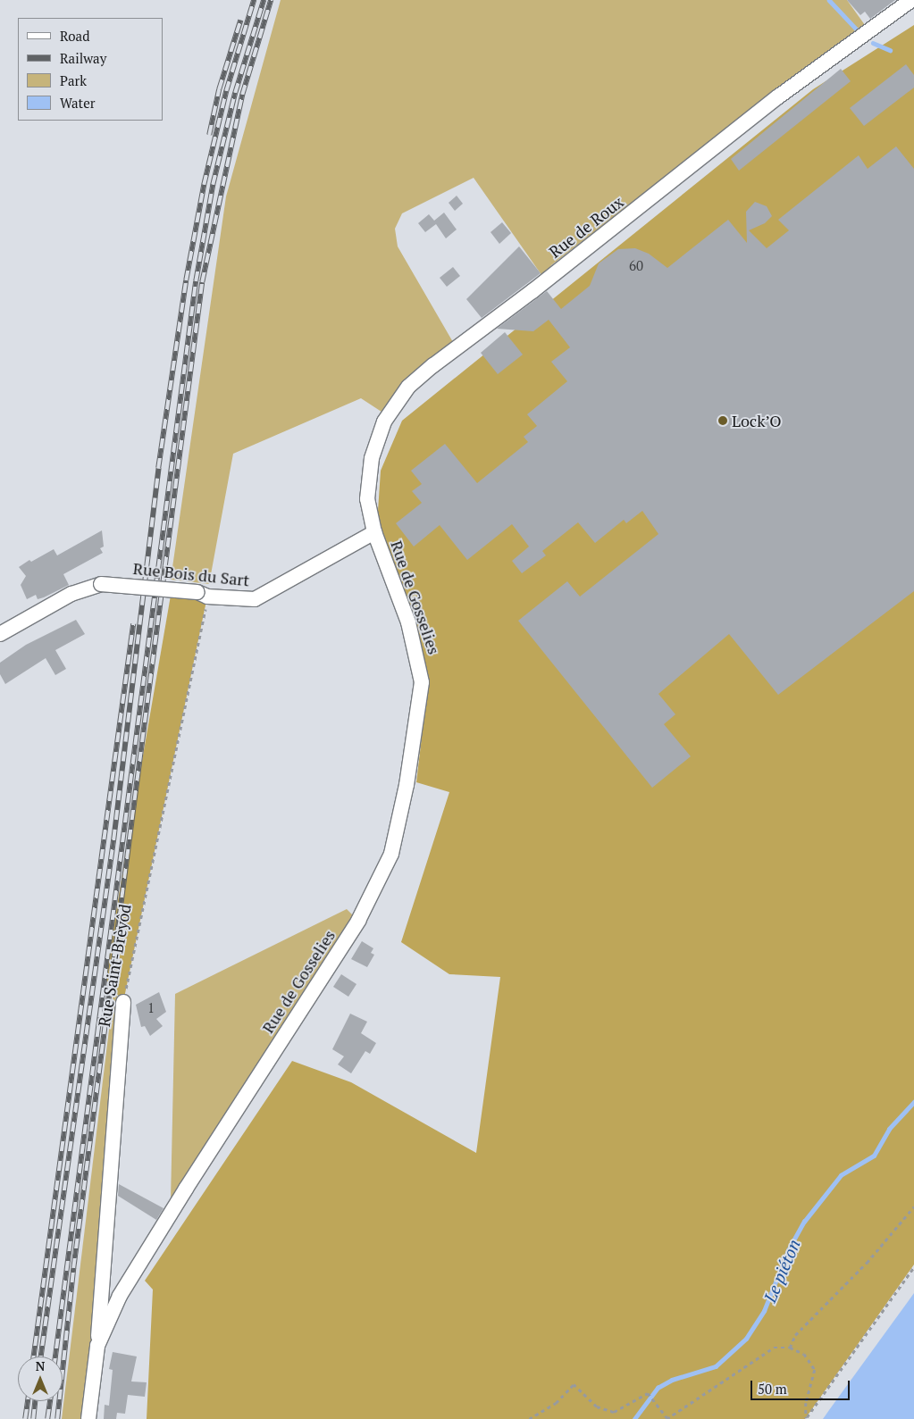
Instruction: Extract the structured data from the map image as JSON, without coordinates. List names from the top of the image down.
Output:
{
  "streets": {
    "street": [
      "Rue de Roux",
      "Rue Bois du Sart",
      "Rue de Gosselies",
      "Rue Saint-Brèyôd"
    ]
  },
  "crossings": [
    ["Rue de Roux", "Rue Bois du Sart"],
    ["Rue de Roux", "Rue de Gosselies"],
    ["Rue Bois du Sart", "Rue de Gosselies"],
    ["Rue Bois du Sart", "Rue Saint-Brèyôd"],
    ["Rue de Gosselies", "Rue Saint-Brèyôd"]
  ],
  "water": ["Le piéton"],
  "places": ["Lock’O"],
  "house_numbers": ["60", "1"],
  "legend": [
    "Road",
    "Railway",
    "Park",
    "Water"
  ],
  "scale_bar": "50 m",
  "north": "top"
}
